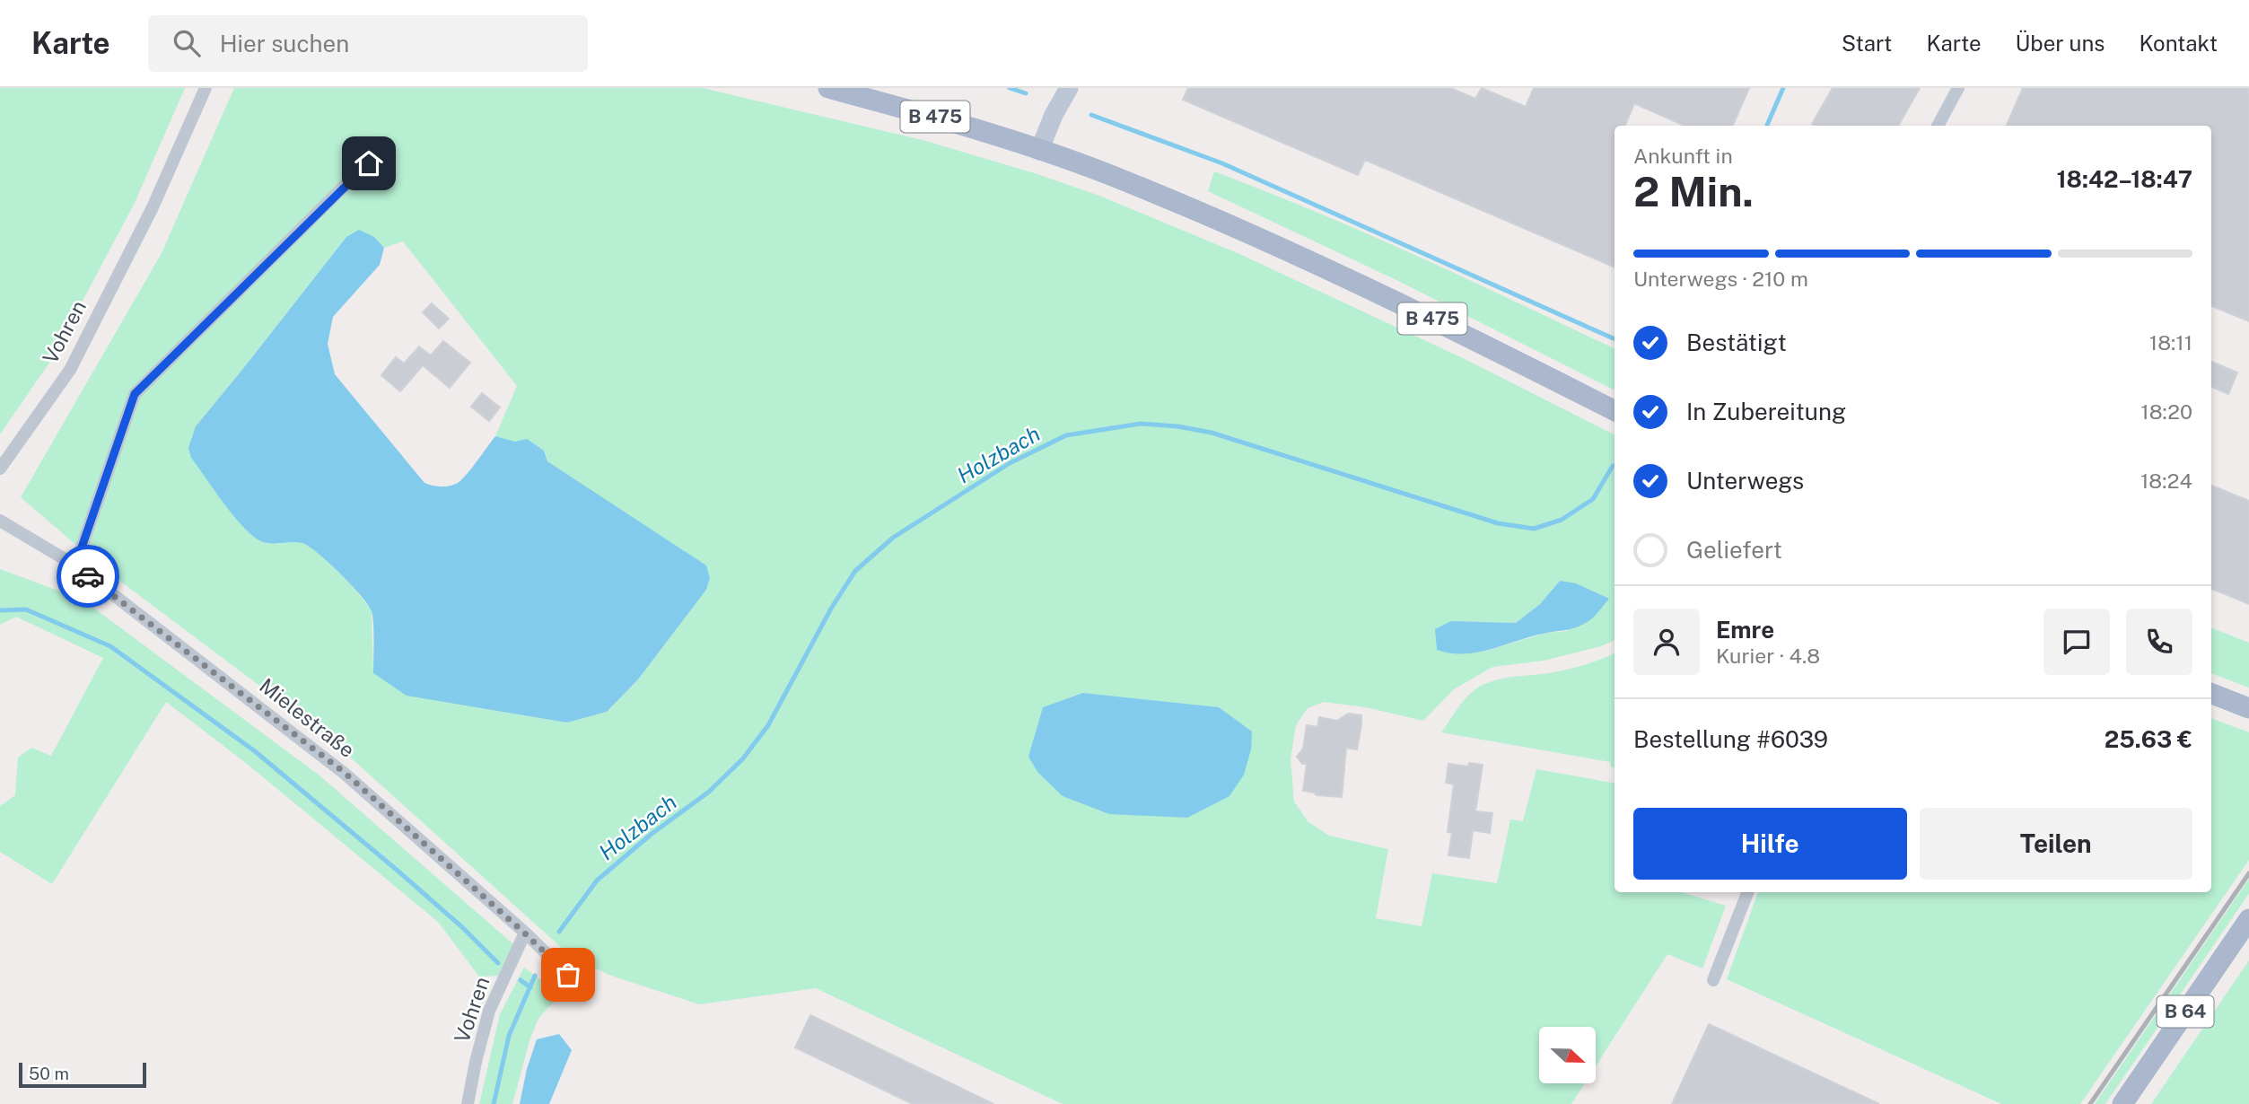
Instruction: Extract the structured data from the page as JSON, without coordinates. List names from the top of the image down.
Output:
{
  "streets": {
    "main road": ["B 475", "B 64"],
    "street": ["Vohren", "Mielestraße"]
  },
  "crossings": [
    ["Vohren", "Mielestraße"]
  ],
  "water": ["Holzbach"],
  "scale_bar": "50 m",
  "north": "right",
  "page": {
    "header": "Karte",
    "search": "Hier suchen",
    "nav": [
      "Start",
      "Karte",
      "Über uns",
      "Kontakt"
    ],
    "heading": ["2 Min.", "Ankunft in", "18:42–18:47"],
    "panel": [
      "Emre",
      "Kurier · 4.8",
      "Bestellung #6039",
      "25.63 €"
    ],
    "bar": "Unterwegs · 210 m",
    "list": [
      ["Bestätigt", "18:11"],
      ["In Zubereitung", "18:20"],
      ["Unterwegs", "18:24"],
      "Geliefert"
    ],
    "buttons": ["Hilfe", "Teilen"],
    "scale": "50 m"
  }
}
